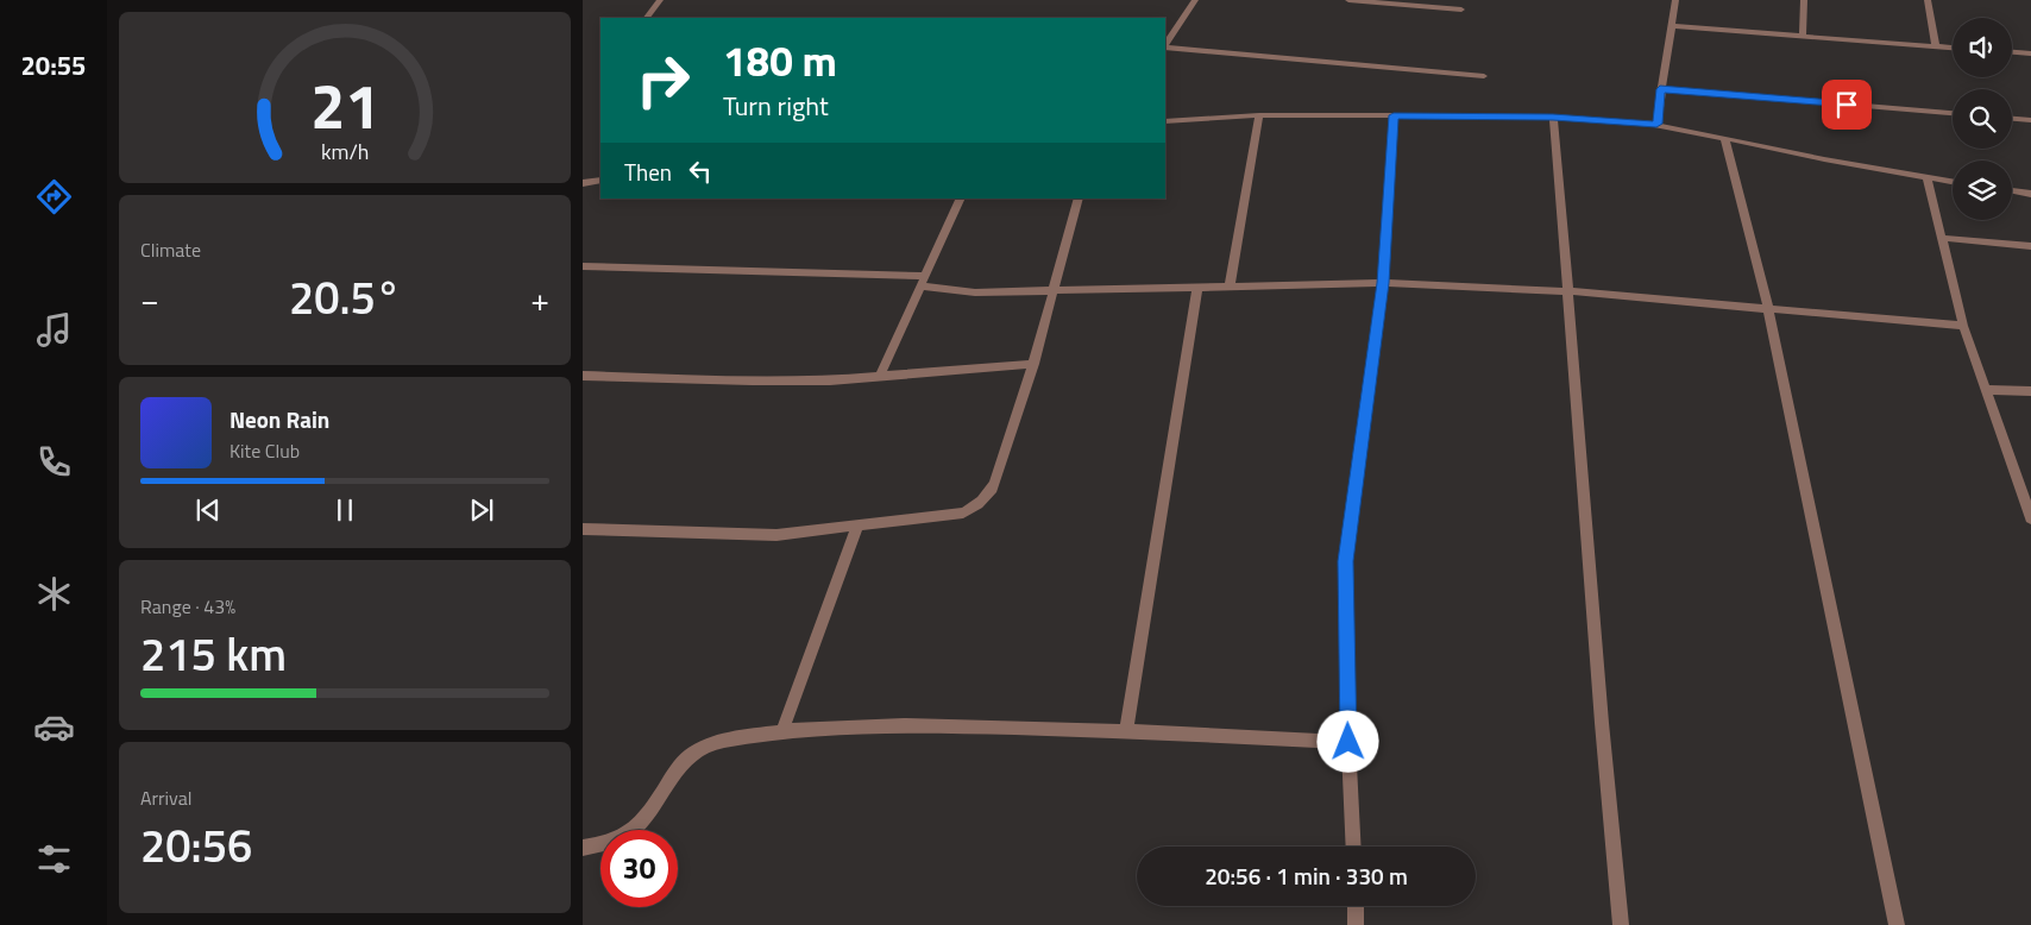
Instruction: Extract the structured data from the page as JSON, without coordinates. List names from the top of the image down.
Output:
{
  "page": {
    "tabs": "20:55",
    "turn": ["180 m", "Turn right"],
    "then": "Then",
    "tile": [
      "Climate",
      ["Range · 43%", "215 km"],
      ["Arrival", "20:56"]
    ],
    "heat": ["−", "20.5°", "+"],
    "song": ["Neon Rain", "Kite Club"],
    "limit": "30",
    "trip": "20:56 · 1 min · 330 m",
    "gauge": ["21", "km/h"]
  }
}
